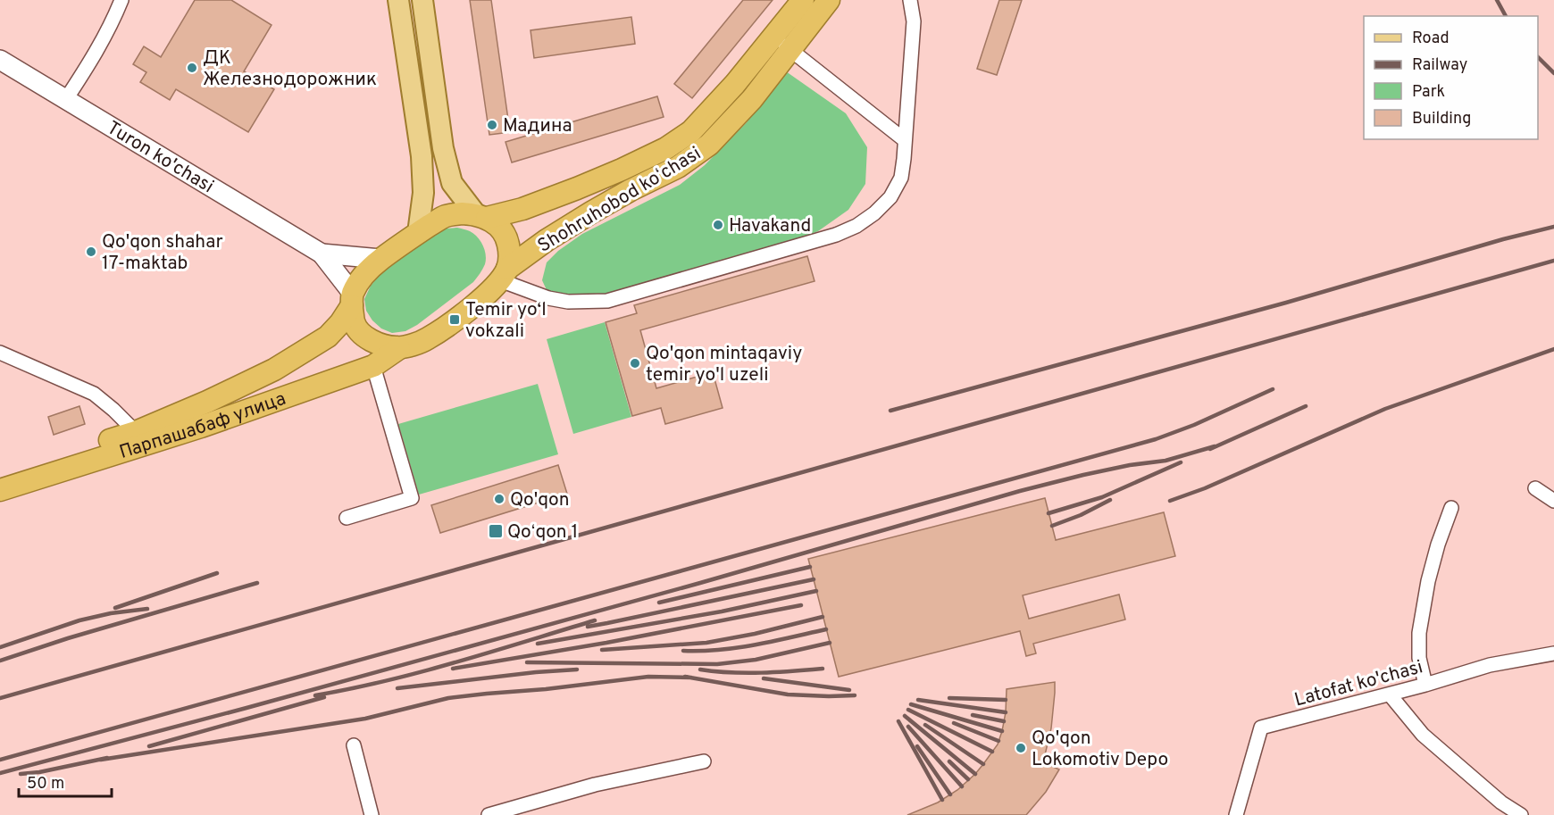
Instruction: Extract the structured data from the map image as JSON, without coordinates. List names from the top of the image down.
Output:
{
  "streets": {
    "highway": ["Shohruhobod koʻchasi", "Парпашабаф улица"],
    "main road": ["Turon ko'chasi"],
    "street": ["Latofat ko'chasi"]
  },
  "crossings": [
    ["Turon ko'chasi", "Shohruhobod koʻchasi"],
    ["Turon ko'chasi", "Парпашабаф улица"],
    ["Shohruhobod koʻchasi", "Парпашабаф улица"]
  ],
  "places": {
    "other": [
      "ДК Железнодорожник",
      "Мадина",
      "Havakand",
      "Qo'qon shahar 17-maktab",
      "Qo'qon mintaqaviy temir yo'l uzeli",
      "Qo'qon",
      "Qo'qon Lokomotiv Depo"
    ],
    "transit": ["Temir yo‘l vokzali", "Qoʻqon 1"]
  },
  "legend": [
    "Road",
    "Railway",
    "Park",
    "Building"
  ],
  "scale_bar": "50 m"
}
